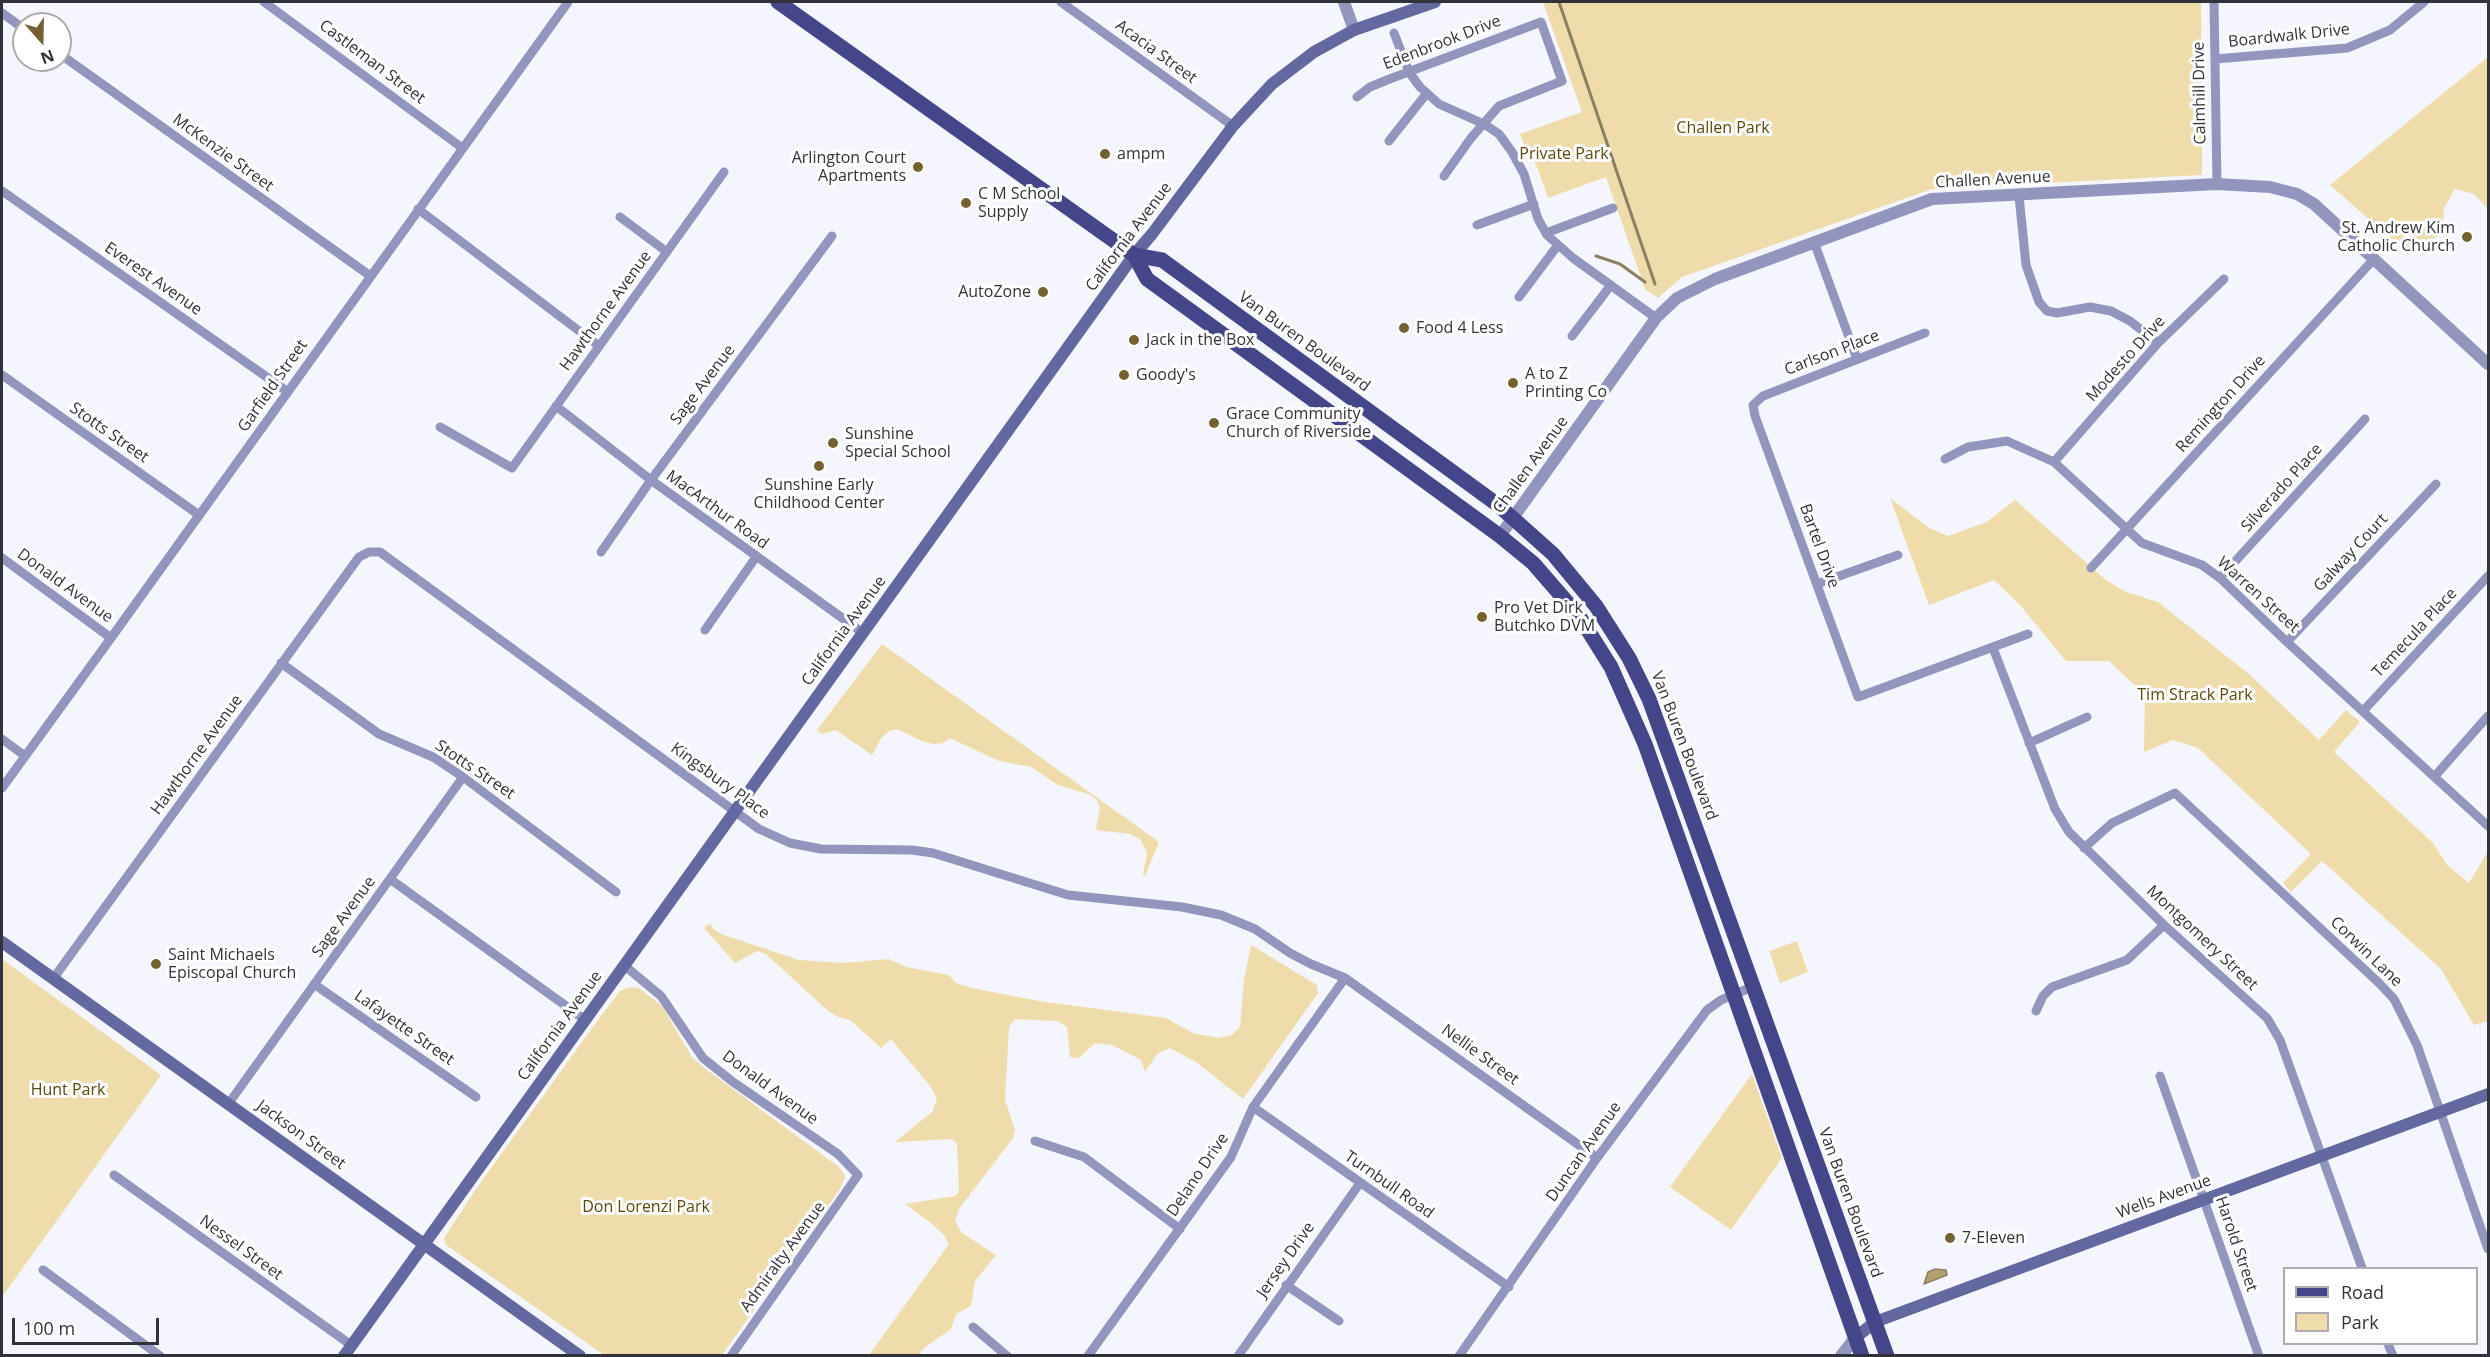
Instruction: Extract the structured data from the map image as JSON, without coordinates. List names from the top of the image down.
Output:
{
  "streets": {
    "main road": [
      "California Avenue",
      "Van Buren Boulevard",
      "Jackson Street",
      "Wells Avenue"
    ],
    "street": [
      "Boardwalk Drive",
      "Edenbrook Drive",
      "Acacia Street",
      "Castleman Street",
      "Calmhill Drive",
      "McKenzie Street",
      "Challen Avenue",
      "Everest Avenue",
      "Hawthorne Avenue",
      "Carlson Place",
      "Modesto Drive",
      "Sage Avenue",
      "Garfield Street",
      "Remington Drive",
      "Stotts Street",
      "Silverado Place",
      "MacArthur Road",
      "Bartel Drive",
      "Galway Court",
      "Donald Avenue",
      "Warren Street",
      "Temecula Place",
      "Kingsbury Place",
      "Montgomery Street",
      "Corwin Lane",
      "Lafayette Street",
      "Nellie Street",
      "Duncan Avenue",
      "Delano Drive",
      "Turnbull Road",
      "Harold Street",
      "Nessel Street",
      "Admiralty Avenue",
      "Jersey Drive"
    ]
  },
  "crossings": [
    ["Boardwalk Drive", "Calmhill Drive"],
    ["Acacia Street", "California Avenue"],
    ["Castleman Street", "Garfield Street"],
    ["Calmhill Drive", "Challen Avenue"],
    ["McKenzie Street", "Garfield Street"],
    ["Challen Avenue", "Van Buren Boulevard"],
    ["Challen Avenue", "Remington Drive"],
    ["California Avenue", "Van Buren Boulevard"],
    ["California Avenue", "MacArthur Road"],
    ["California Avenue", "Donald Avenue"],
    ["California Avenue", "Kingsbury Place"],
    ["California Avenue", "Jackson Street"],
    ["California Avenue", "Nessel Street"],
    ["Everest Avenue", "Garfield Street"],
    ["Hawthorne Avenue", "Stotts Street"],
    ["Hawthorne Avenue", "MacArthur Road"],
    ["Hawthorne Avenue", "Kingsbury Place"],
    ["Hawthorne Avenue", "Jackson Street"],
    ["Van Buren Boulevard", "Duncan Avenue"],
    ["Van Buren Boulevard", "Wells Avenue"],
    ["Carlson Place", "Bartel Drive"],
    ["Modesto Drive", "Warren Street"],
    ["Sage Avenue", "Stotts Street"],
    ["Sage Avenue", "MacArthur Road"],
    ["Sage Avenue", "Lafayette Street"],
    ["Sage Avenue", "Jackson Street"],
    ["Garfield Street", "Stotts Street"],
    ["Garfield Street", "Donald Avenue"],
    ["Remington Drive", "Warren Street"],
    ["Silverado Place", "Warren Street"],
    ["Bartel Drive", "Montgomery Street"],
    ["Galway Court", "Warren Street"],
    ["Donald Avenue", "Admiralty Avenue"],
    ["Warren Street", "Temecula Place"],
    ["Kingsbury Place", "Nellie Street"],
    ["Kingsbury Place", "Delano Drive"],
    ["Montgomery Street", "Corwin Lane"],
    ["Montgomery Street", "Wells Avenue"],
    ["Corwin Lane", "Wells Avenue"],
    ["Nellie Street", "Duncan Avenue"],
    ["Nellie Street", "Delano Drive"],
    ["Duncan Avenue", "Turnbull Road"],
    ["Delano Drive", "Turnbull Road"],
    ["Turnbull Road", "Jersey Drive"],
    ["Wells Avenue", "Harold Street"]
  ],
  "parks": [
    "Challen Park",
    "Private Park",
    "Tim Strack Park",
    "Hunt Park",
    "Don Lorenzi Park"
  ],
  "places": [
    "ampm",
    "Arlington Court Apartments",
    "C M School Supply",
    "St. Andrew Kim Catholic Church",
    "AutoZone",
    "Food 4 Less",
    "Jack in the Box",
    "Goody's",
    "A to Z Printing Co",
    "Grace Community Church of Riverside",
    "Sunshine Special School",
    "Sunshine Early Childhood Center",
    "Pro Vet Dirk Butchko DVM",
    "Saint Michaels Episcopal Church",
    "7-Eleven"
  ],
  "legend": ["Road", "Park"],
  "scale_bar": "100 m",
  "north": "bottom"
}
